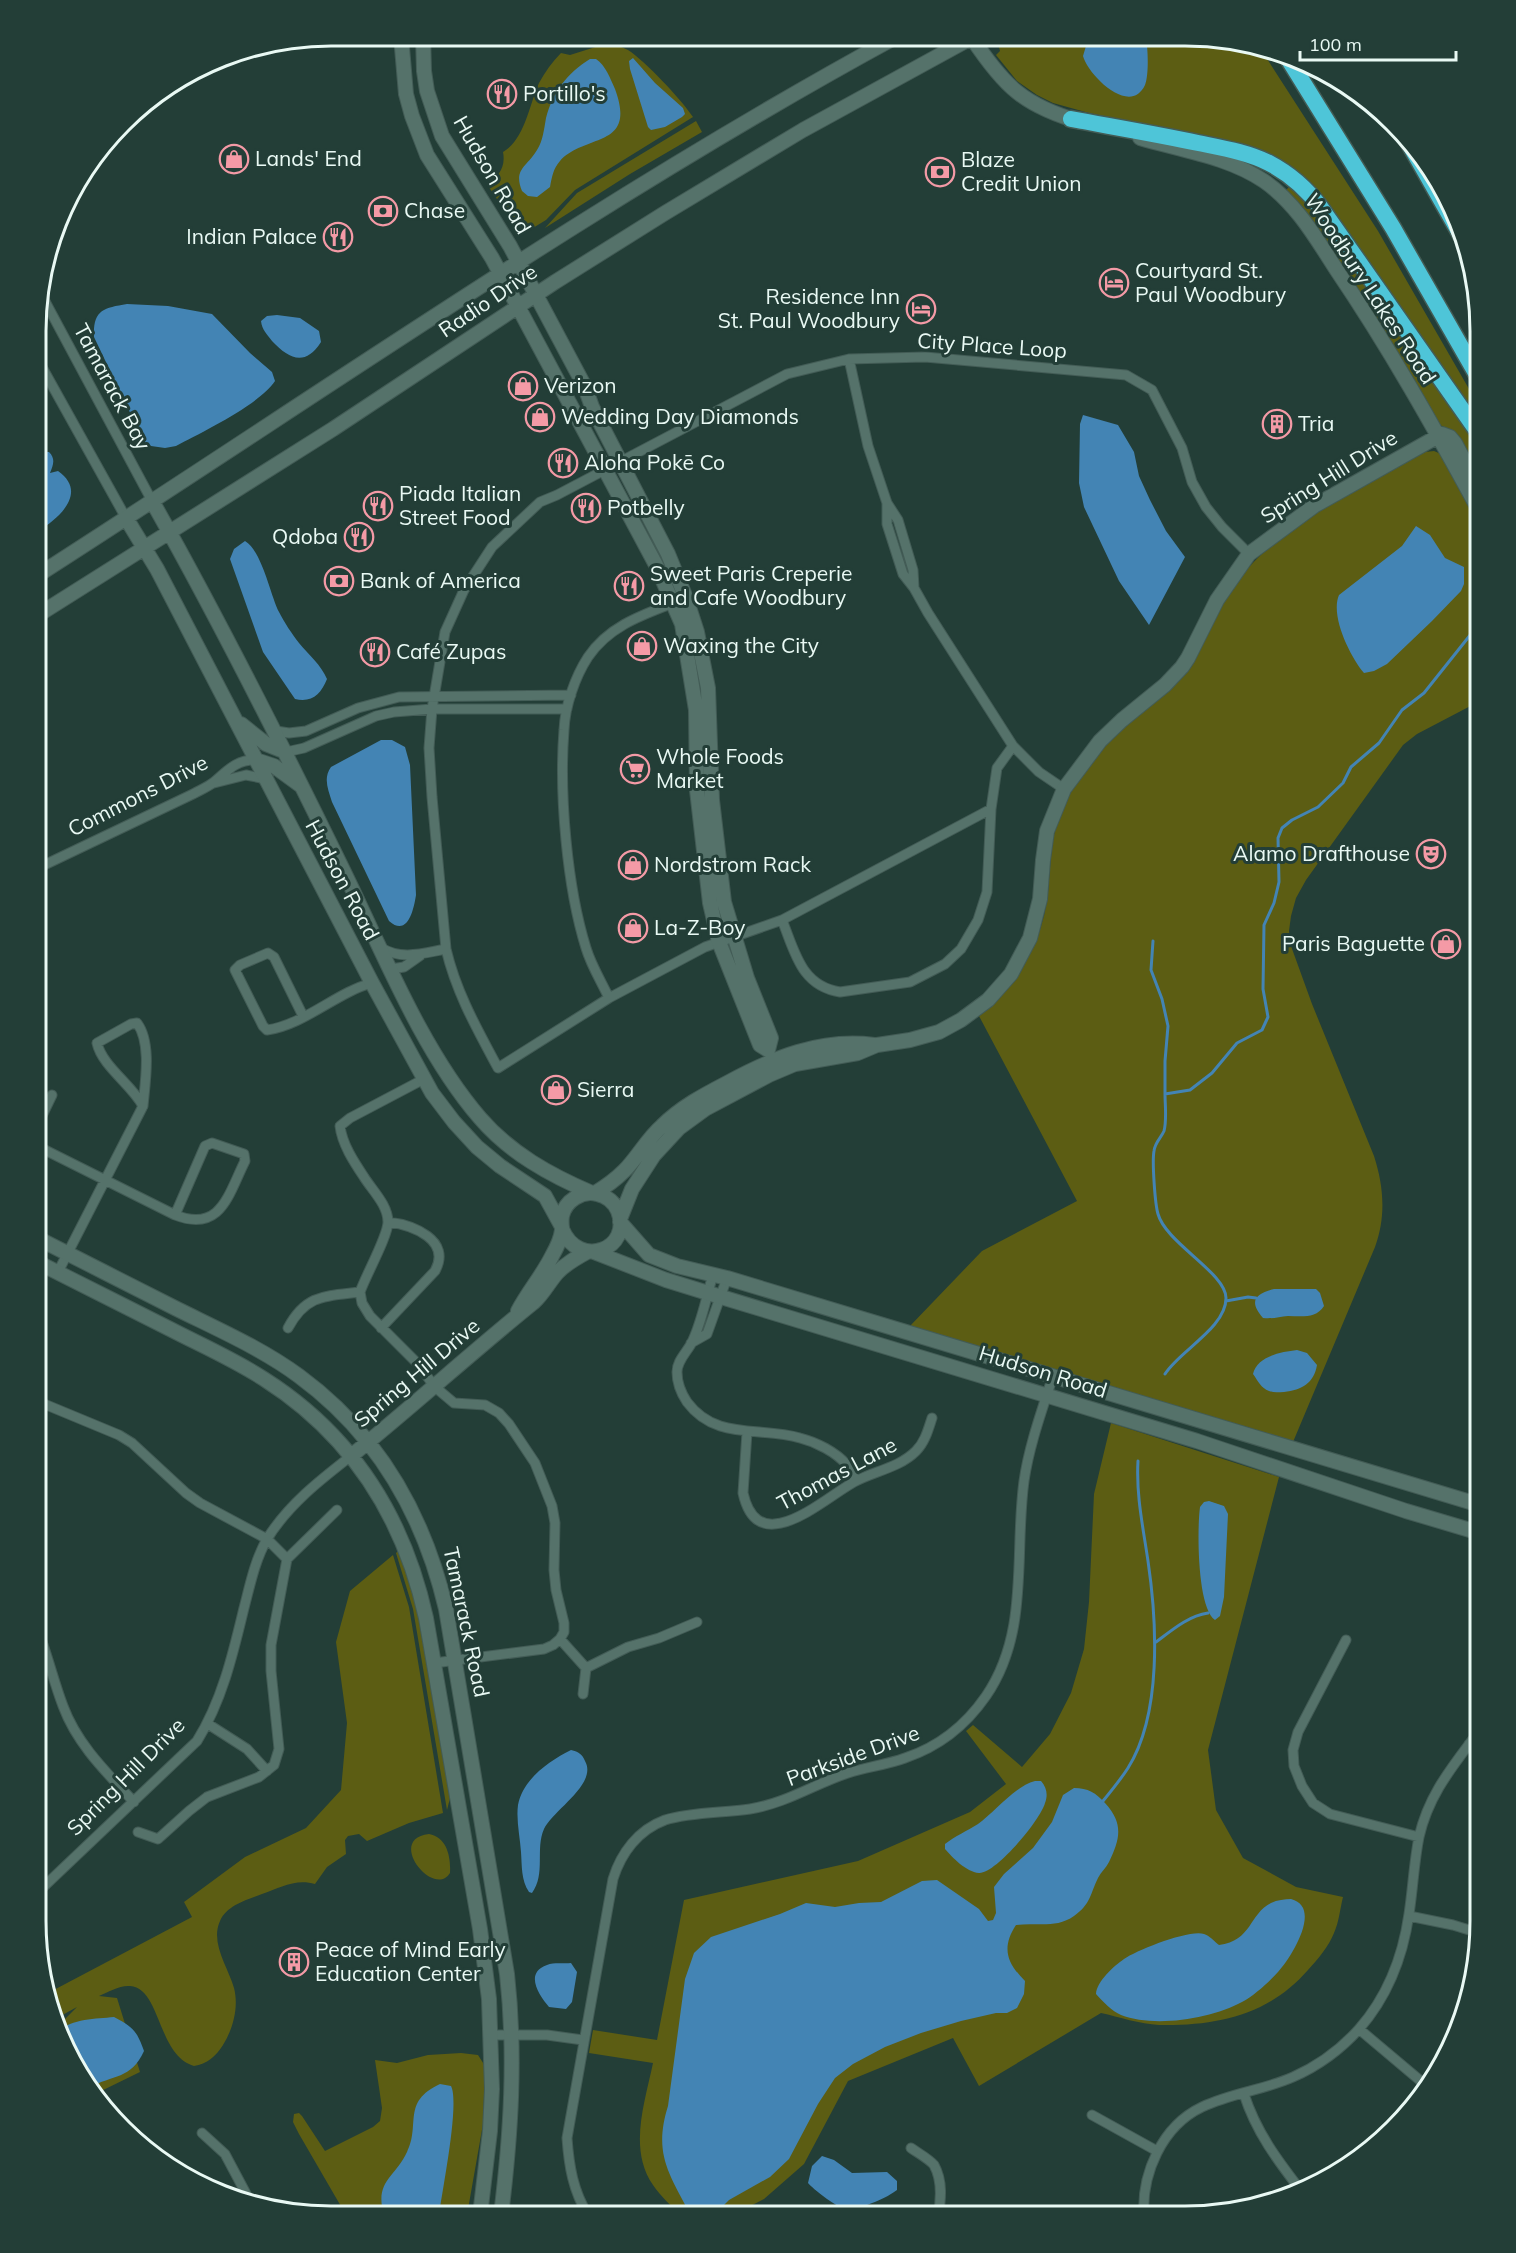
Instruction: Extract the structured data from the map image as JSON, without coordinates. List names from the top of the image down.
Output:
{
  "streets": {
    "street": [
      "Hudson Road",
      "Woodbury Lakes Road",
      "Radio Drive",
      "City Place Loop",
      "Tamarack Bay",
      "Spring Hill Drive",
      "Commons Drive",
      "Thomas Lane",
      "Tamarack Road",
      "Parkside Drive"
    ]
  },
  "crossings": [
    ["Hudson Road", "Radio Drive"],
    ["Hudson Road", "City Place Loop"],
    ["Hudson Road", "Tamarack Bay"],
    ["Hudson Road", "Spring Hill Drive"],
    ["Hudson Road", "Commons Drive"],
    ["Hudson Road", "Parkside Drive"],
    ["Woodbury Lakes Road", "Spring Hill Drive"],
    ["Radio Drive", "Tamarack Bay"],
    ["City Place Loop", "Spring Hill Drive"],
    ["Spring Hill Drive", "Tamarack Road"]
  ],
  "places": {
    "restaurant": [
      "Portillo's",
      "Indian Palace",
      "Aloha Pokē Co",
      "Piada Italian Street Food",
      "Potbelly",
      "Qdoba",
      "Sweet Paris Creperie and Cafe Woodbury",
      "Café Zupas"
    ],
    "shop": [
      "Lands' End",
      "Verizon",
      "Wedding Day Diamonds",
      "Waxing the City",
      "Nordstrom Rack",
      "La-Z-Boy",
      "Paris Baguette",
      "Sierra"
    ],
    "bank": ["Blaze Credit Union", "Chase", "Bank of America"],
    "hotel": ["Courtyard St. Paul Woodbury", "Residence Inn St. Paul Woodbury"],
    "building": ["Tria", "Peace of Mind Early Education Center"],
    "supermarket": ["Whole Foods Market"],
    "theatre": ["Alamo Drafthouse"]
  },
  "scale_bar": "100 m"
}
